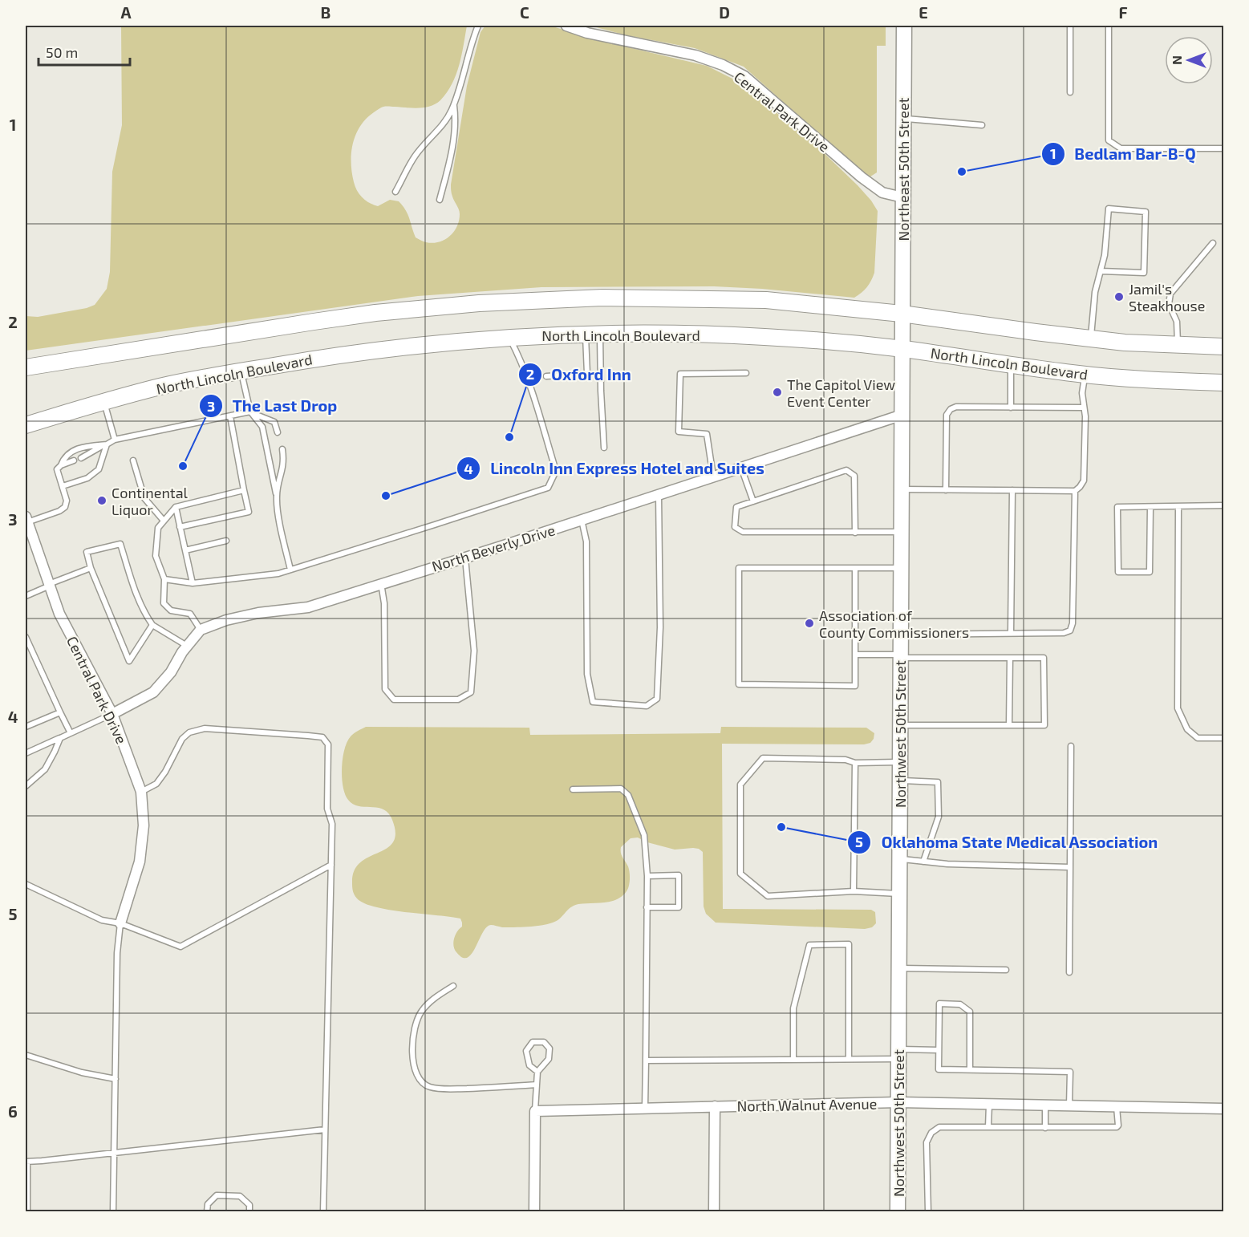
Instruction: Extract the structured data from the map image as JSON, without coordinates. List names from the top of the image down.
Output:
{
  "streets": {
    "main road": ["Northeast 50th Street", "North Lincoln Boulevard", "Northwest 50th Street"],
    "street": ["Central Park Drive", "North Beverly Drive", "North Walnut Avenue"]
  },
  "crossings": [
    ["Central Park Drive", "Northeast 50th Street"],
    ["Northeast 50th Street", "Northwest 50th Street"],
    ["North Lincoln Boulevard", "Northwest 50th Street"],
    ["North Beverly Drive", "Northwest 50th Street"],
    ["Northwest 50th Street", "North Walnut Avenue"]
  ],
  "places": [
    "Bedlam Bar-B-Q",
    "Jamil's Steakhouse",
    "The Capitol View Event Center",
    "Oxford Inn",
    "The Last Drop",
    "Lincoln Inn Express Hotel and Suites",
    "Continental Liquor",
    "Association of County Commissioners",
    "Oklahoma State Medical Association"
  ],
  "scale_bar": "50 m",
  "north": "left",
  "grid": {
    "columns": [
      "A",
      "B",
      "C",
      "D",
      "E",
      "F"
    ],
    "rows": [
      "1",
      "2",
      "3",
      "4",
      "5",
      "6"
    ]
  }
}
